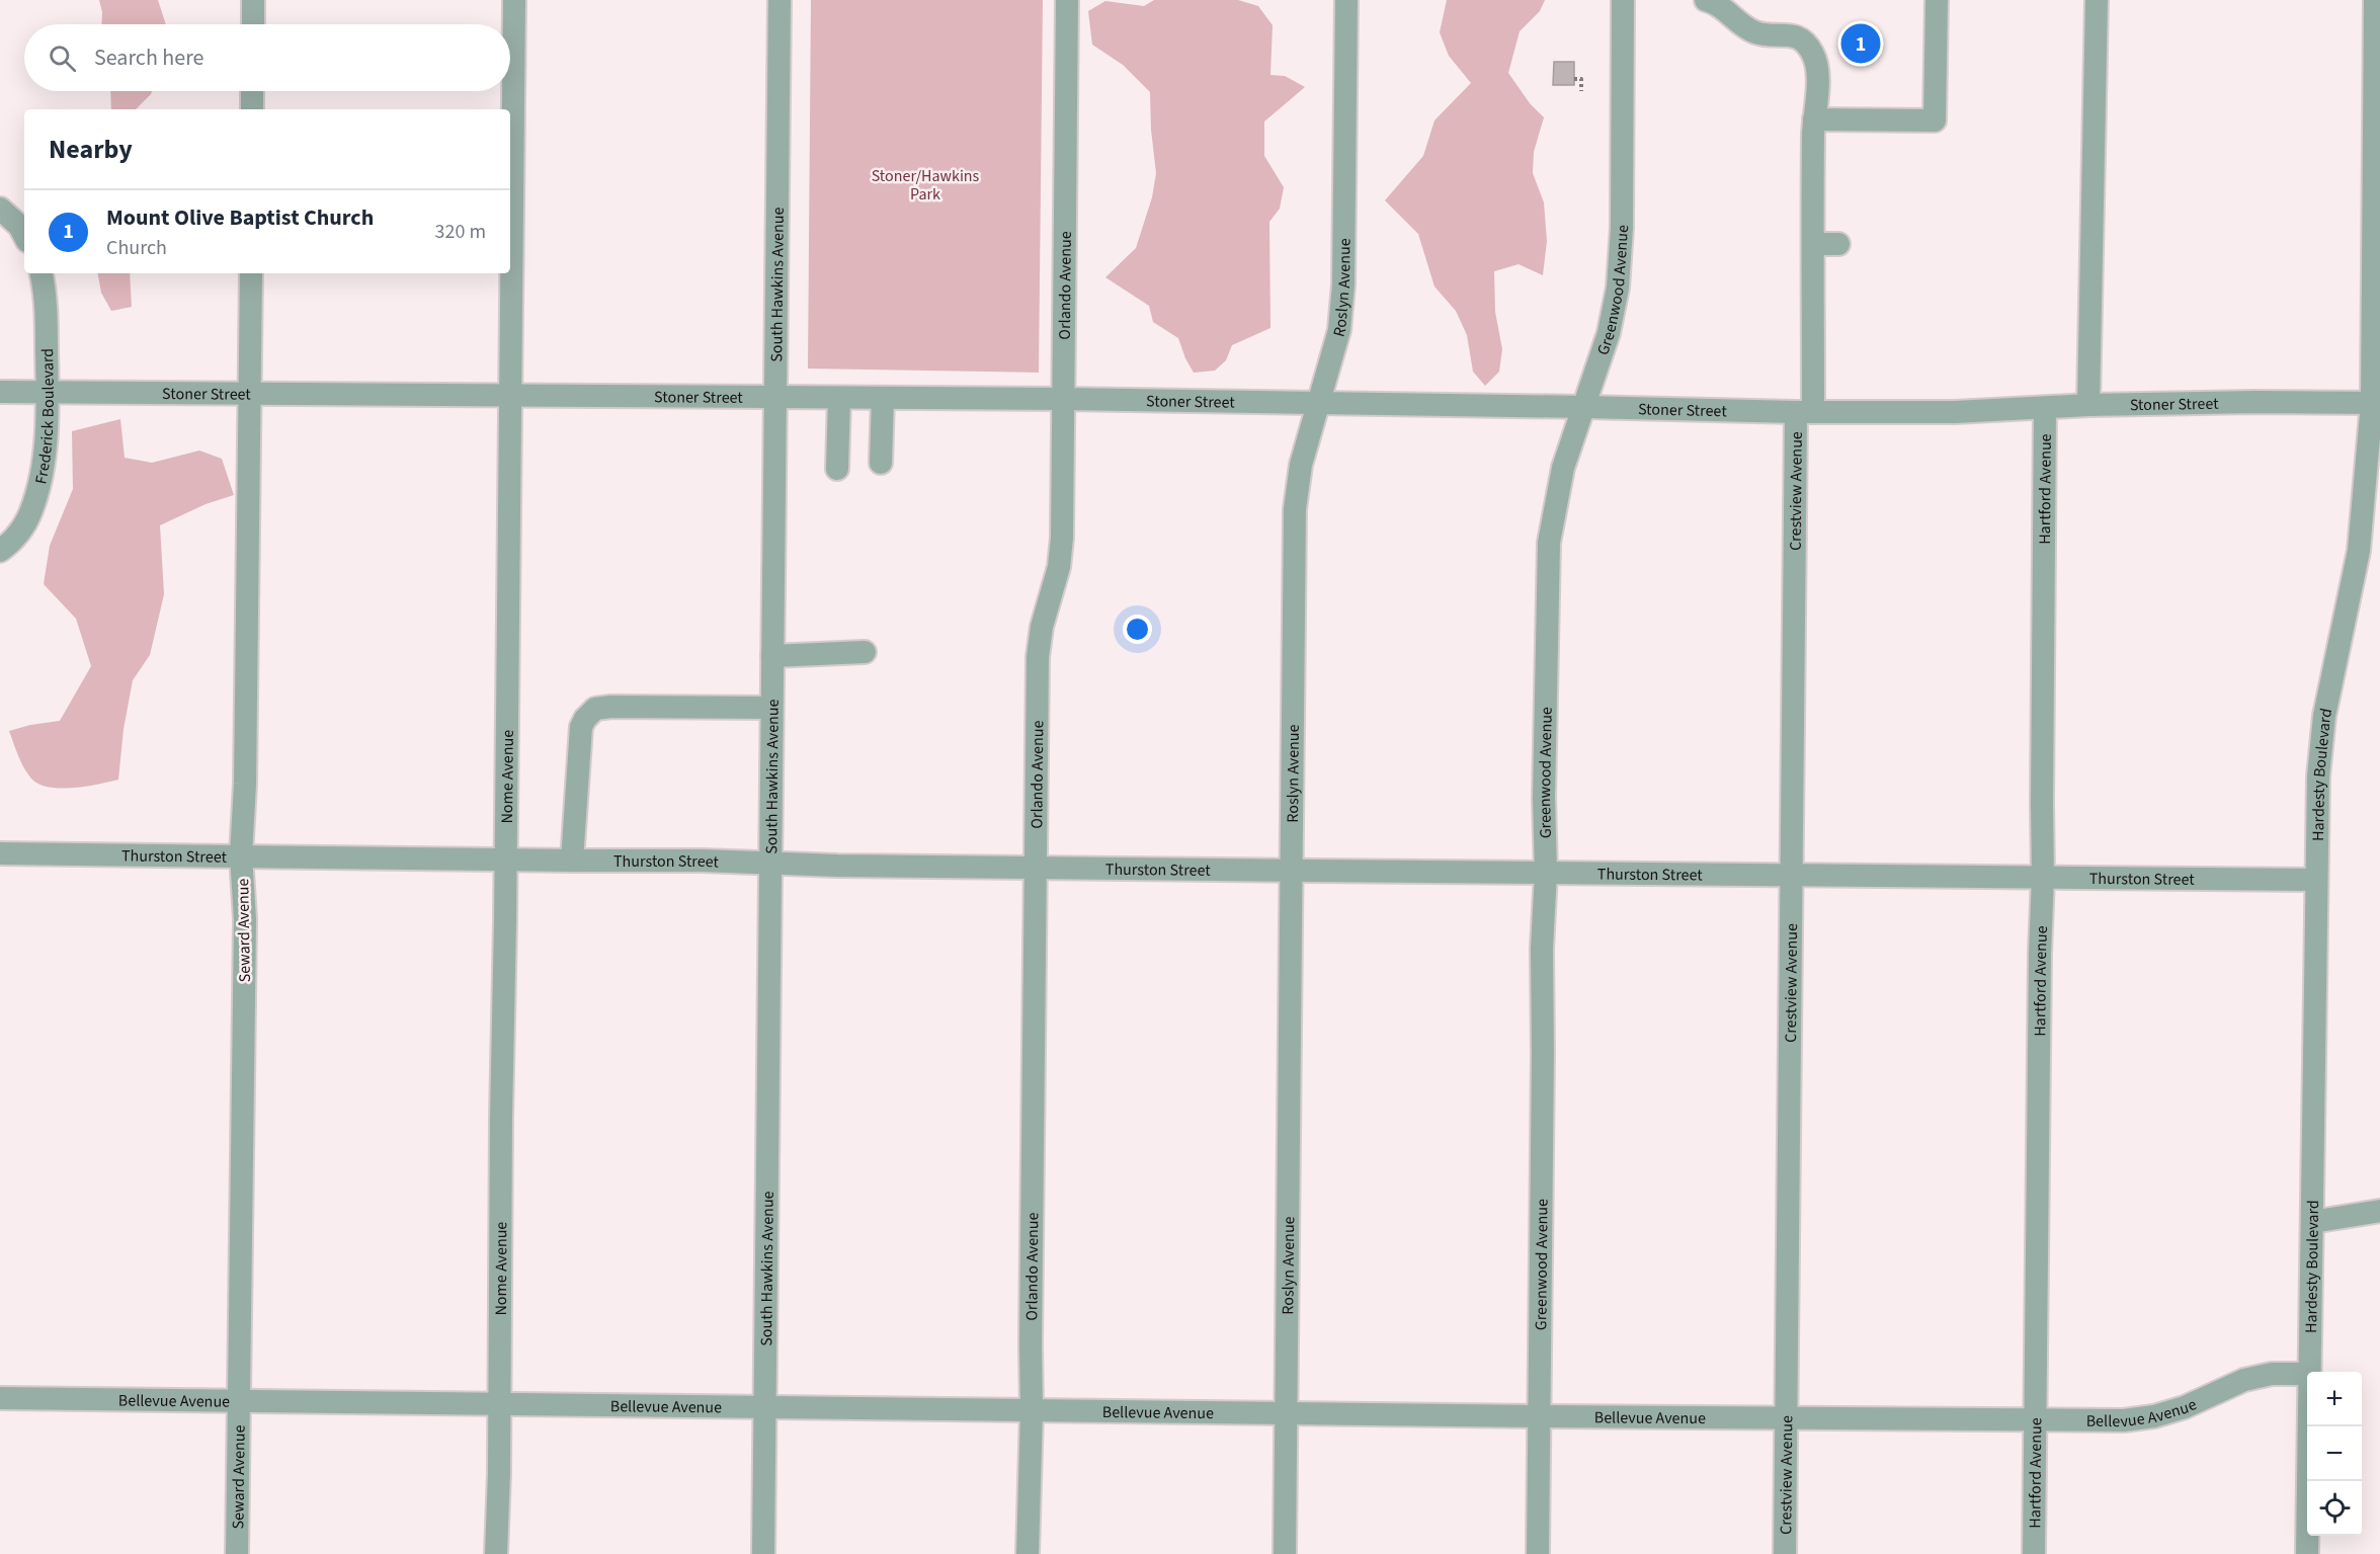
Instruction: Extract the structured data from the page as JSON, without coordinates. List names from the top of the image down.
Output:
{
  "streets": {
    "street": [
      "South Hawkins Avenue",
      "Orlando Avenue",
      "Roslyn Avenue",
      "Greenwood Avenue",
      "Stoner Street",
      "Frederick Boulevard",
      "Hartford Avenue",
      "Crestview Avenue",
      "Hardesty Boulevard",
      "Nome Avenue",
      "Thurston Street",
      "Seward Avenue",
      "Bellevue Avenue"
    ]
  },
  "crossings": [
    ["South Hawkins Avenue", "Stoner Street"],
    ["South Hawkins Avenue", "Thurston Street"],
    ["South Hawkins Avenue", "Bellevue Avenue"],
    ["Orlando Avenue", "Stoner Street"],
    ["Orlando Avenue", "Thurston Street"],
    ["Orlando Avenue", "Bellevue Avenue"],
    ["Roslyn Avenue", "Stoner Street"],
    ["Roslyn Avenue", "Thurston Street"],
    ["Roslyn Avenue", "Bellevue Avenue"],
    ["Greenwood Avenue", "Stoner Street"],
    ["Greenwood Avenue", "Thurston Street"],
    ["Greenwood Avenue", "Bellevue Avenue"],
    ["Stoner Street", "Frederick Boulevard"],
    ["Stoner Street", "Hartford Avenue"],
    ["Stoner Street", "Crestview Avenue"],
    ["Stoner Street", "Hardesty Boulevard"],
    ["Stoner Street", "Nome Avenue"],
    ["Stoner Street", "Seward Avenue"],
    ["Hartford Avenue", "Thurston Street"],
    ["Hartford Avenue", "Bellevue Avenue"],
    ["Crestview Avenue", "Thurston Street"],
    ["Crestview Avenue", "Bellevue Avenue"],
    ["Hardesty Boulevard", "Thurston Street"],
    ["Nome Avenue", "Thurston Street"],
    ["Nome Avenue", "Bellevue Avenue"],
    ["Thurston Street", "Seward Avenue"],
    ["Seward Avenue", "Bellevue Avenue"]
  ],
  "parks": ["Stoner/Hawkins Park"],
  "page": {
    "pins": "1",
    "search": "Search here",
    "heading": "Nearby",
    "list": [
      {
        "mark": "1",
        "name": "Mount Olive Baptist Church",
        "note": "Church",
        "value": "320 m"
      }
    ],
    "map_buttons": ["+", "−"]
  }
}
